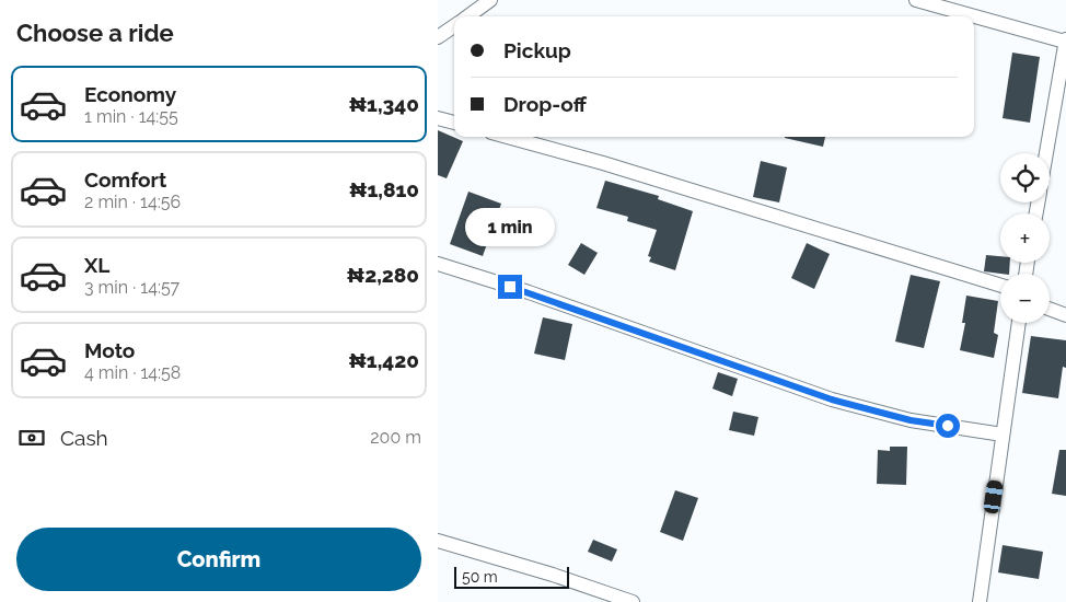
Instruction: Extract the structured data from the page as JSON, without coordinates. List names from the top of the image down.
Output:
{
  "scale_bar": "50 m",
  "page": {
    "heading": "Choose a ride",
    "banner": ["Pickup", "Drop-off"],
    "list": [
      {
        "name": "Economy",
        "note": "1 min · 14:55",
        "value": "₦1,340"
      },
      {
        "name": "Comfort",
        "note": "2 min · 14:56",
        "value": "₦1,810"
      },
      {
        "name": "XL",
        "note": "3 min · 14:57",
        "value": "₦2,280"
      },
      {
        "name": "Moto",
        "note": "4 min · 14:58",
        "value": "₦1,420"
      }
    ],
    "map_buttons": ["+", "−"],
    "bubble": "1 min",
    "pay": ["Cash", "200 m"],
    "buttons": "Confirm",
    "scale": "50 m"
  }
}
